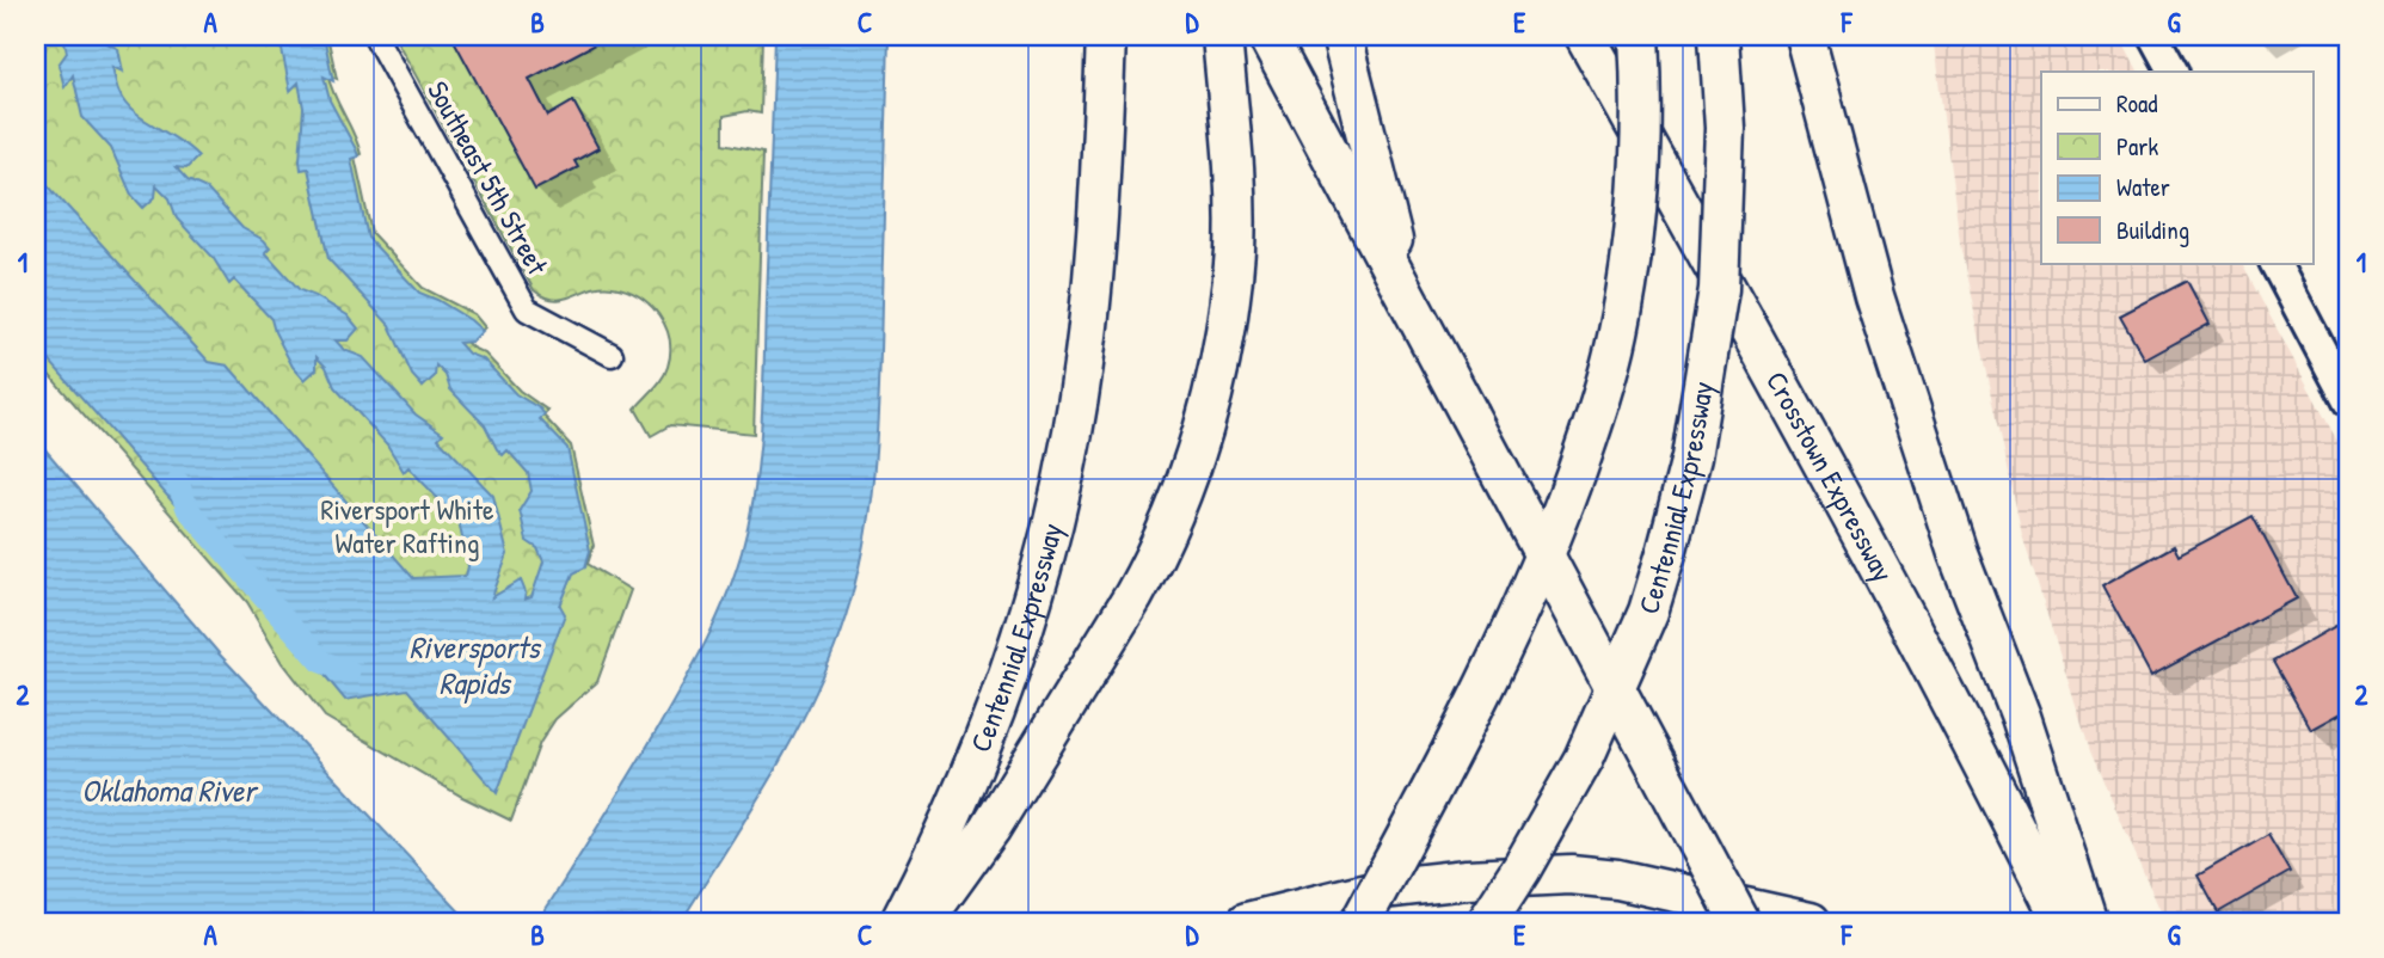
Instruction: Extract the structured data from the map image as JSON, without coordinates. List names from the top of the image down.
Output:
{
  "streets": {
    "highway": ["Crosstown Expressway", "Centennial Expressway"],
    "street": ["Southeast 5th Street"]
  },
  "water": ["Riversports Rapids", "Oklahoma River"],
  "parks": ["Riversport White Water Rafting"],
  "legend": [
    "Road",
    "Park",
    "Water",
    "Building"
  ],
  "grid": {
    "columns": [
      "A",
      "B",
      "C",
      "D",
      "E",
      "F",
      "G"
    ],
    "rows": ["1", "2"]
  }
}
